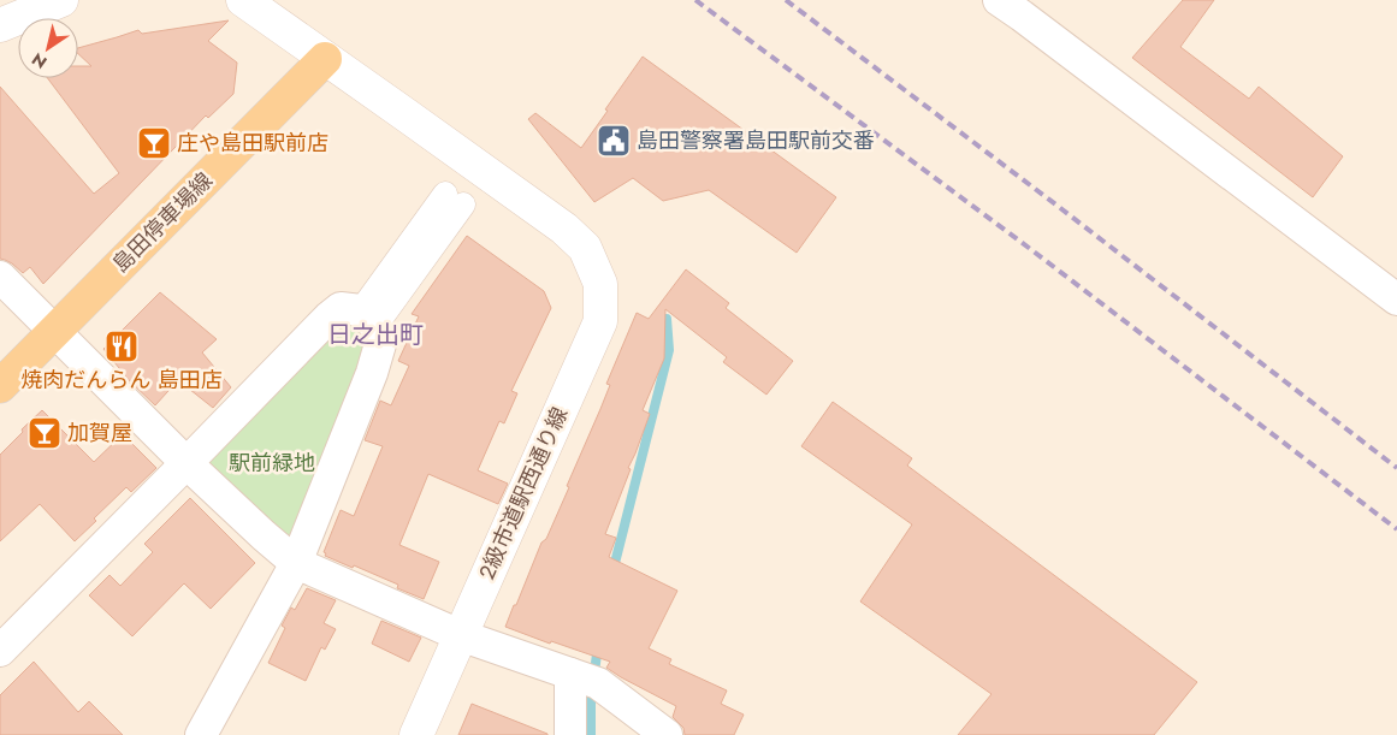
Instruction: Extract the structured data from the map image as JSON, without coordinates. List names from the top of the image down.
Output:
{
  "streets": {
    "main road": ["島田停車場線"],
    "street": ["2級市道駅西通り線"]
  },
  "crossings": [
    ["島田停車場線", "2級市道駅西通り線"]
  ],
  "districts": ["日之出町"],
  "parks": ["駅前緑地"],
  "places": {
    "public building": ["島田警察署島田駅前交番"],
    "bar": ["庄や島田駅前店", "加賀屋"],
    "restaurant": ["焼肉だんらん 島田店"]
  },
  "north": "bottom left"
}
